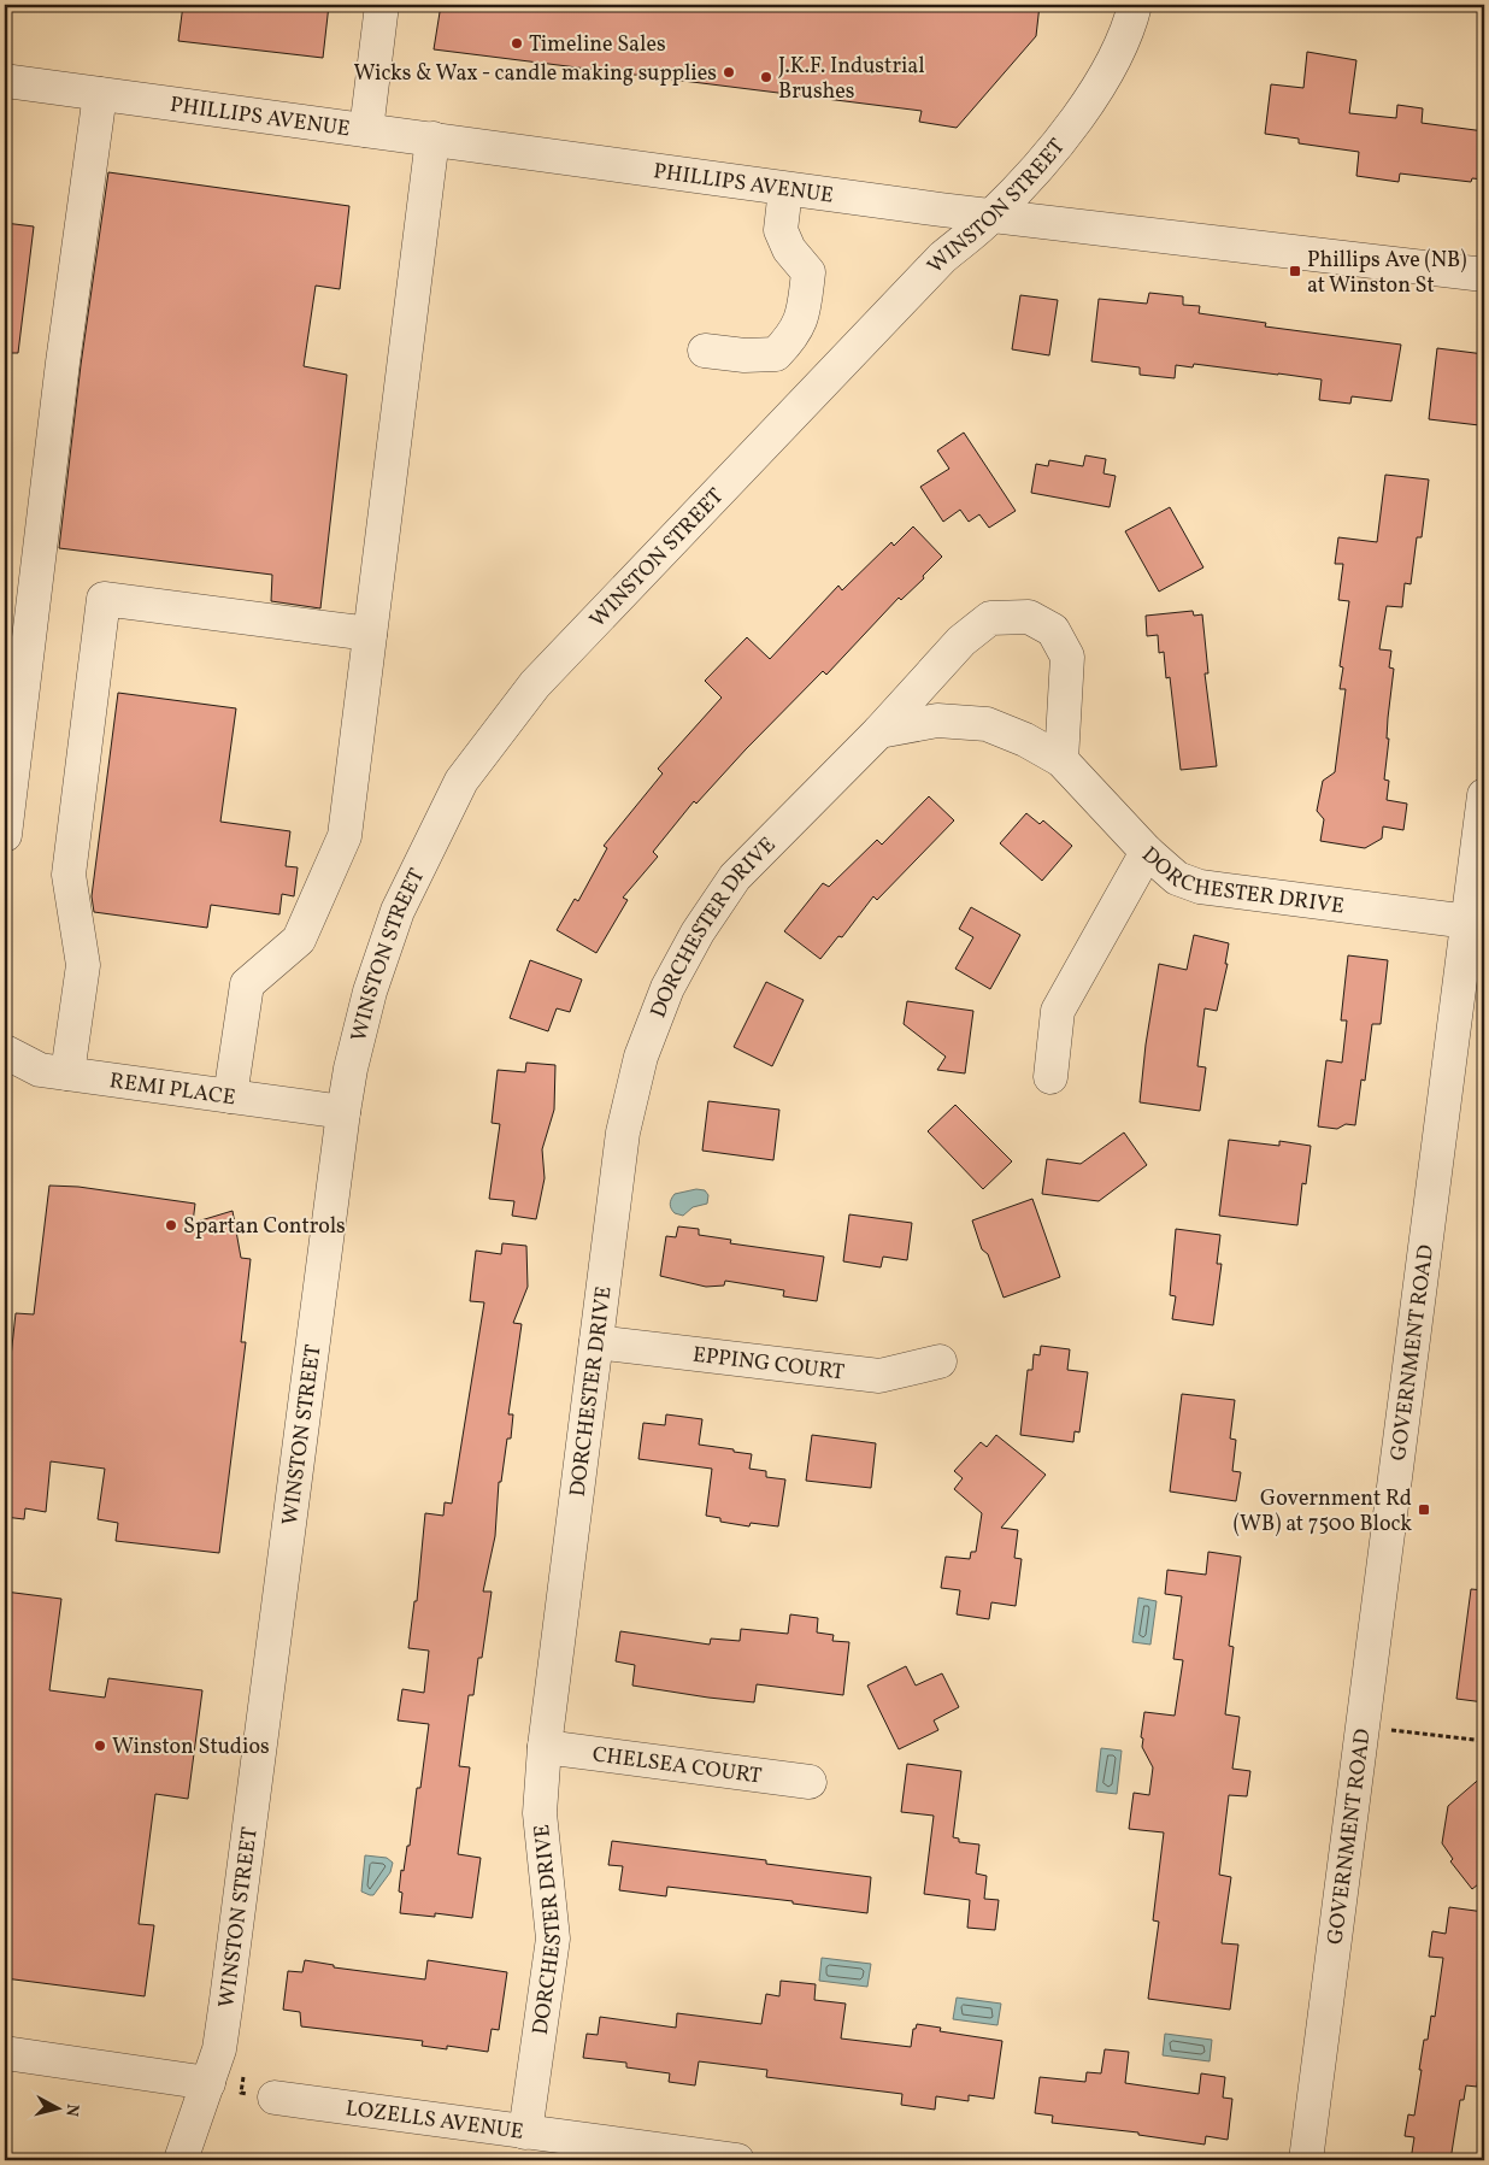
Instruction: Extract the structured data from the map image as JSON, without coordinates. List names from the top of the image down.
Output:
{
  "streets": {
    "street": [
      "PHILLIPS AVENUE",
      "WINSTON STREET",
      "DORCHESTER DRIVE",
      "REMI PLACE",
      "GOVERNMENT ROAD",
      "EPPING COURT",
      "CHELSEA COURT",
      "LOZELLS AVENUE"
    ]
  },
  "crossings": [
    ["PHILLIPS AVENUE", "WINSTON STREET"],
    ["WINSTON STREET", "REMI PLACE"],
    ["DORCHESTER DRIVE", "GOVERNMENT ROAD"],
    ["DORCHESTER DRIVE", "EPPING COURT"],
    ["DORCHESTER DRIVE", "CHELSEA COURT"],
    ["DORCHESTER DRIVE", "LOZELLS AVENUE"]
  ],
  "places": {
    "other": [
      "Timeline Sales",
      "Wicks & Wax - candle making supplies",
      "J.K.F. Industrial Brushes",
      "Spartan Controls",
      "Winston Studios"
    ],
    "transit": ["Phillips Ave (NB) at Winston St", "Government Rd (WB) at 7500 Block"]
  },
  "north": "right"
}
